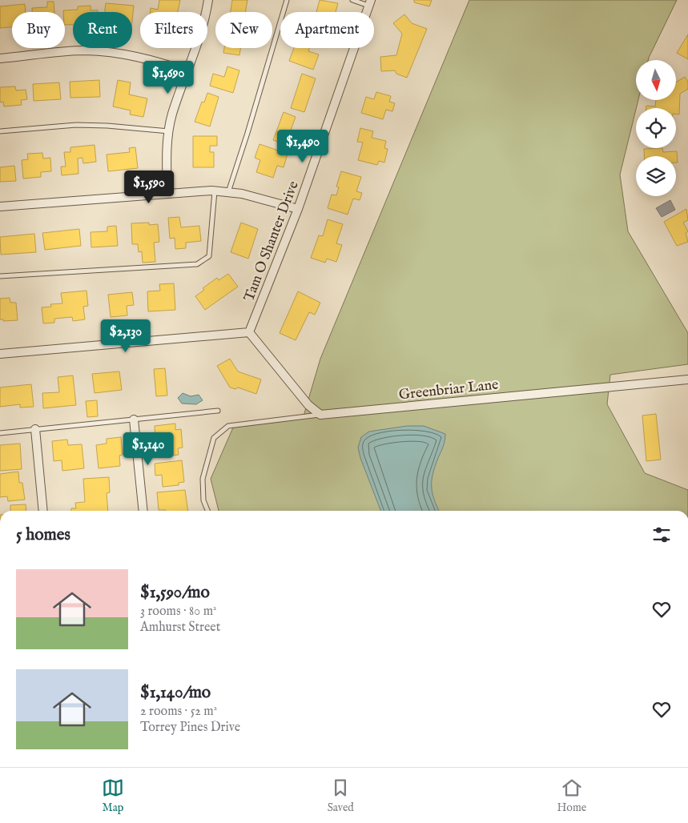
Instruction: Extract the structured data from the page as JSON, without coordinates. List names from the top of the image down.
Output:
{
  "streets": {
    "street": ["Tam O Shanter Drive", "Greenbriar Lane"]
  },
  "north": "bottom",
  "page": {
    "chip": [
      "Buy",
      "Rent",
      "Filters",
      "New",
      "Apartment"
    ],
    "price": [
      "$1,690",
      "$1,490",
      "$1,590",
      "$2,130",
      "$1,140"
    ],
    "heading": "5 homes",
    "list": [
      {
        "name": "$1,590/mo",
        "note": "3 rooms · 80 m² · Amhurst Street"
      },
      {
        "name": "$1,140/mo",
        "note": "2 rooms · 52 m² · Torrey Pines Drive"
      }
    ],
    "tabs": ["Map", "Saved", "Home"]
  }
}
